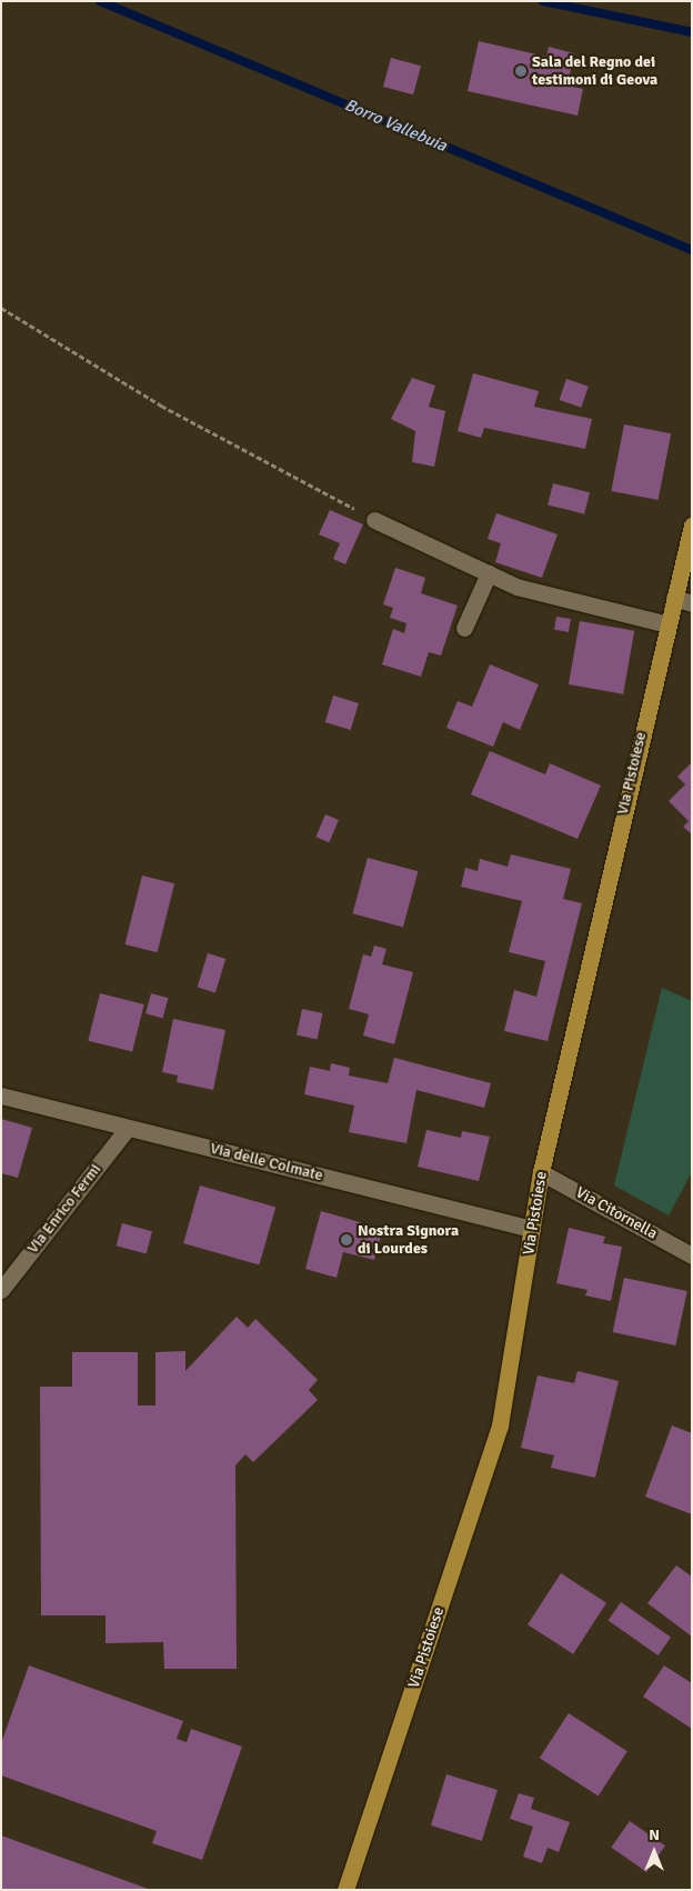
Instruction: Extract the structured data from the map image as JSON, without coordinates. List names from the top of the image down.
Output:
{
  "streets": {
    "main road": ["Via Pistoiese"],
    "street": ["Via delle Colmate", "Via Enrico Fermi", "Via Citornella"]
  },
  "crossings": [
    ["Via Pistoiese", "Via delle Colmate"],
    ["Via Pistoiese", "Via Citornella"],
    ["Via delle Colmate", "Via Enrico Fermi"]
  ],
  "water": ["Borro Vallebuia"],
  "places": ["Sala del Regno dei testimoni di Geova", "Nostra Signora di Lourdes"],
  "north": "top"
}
